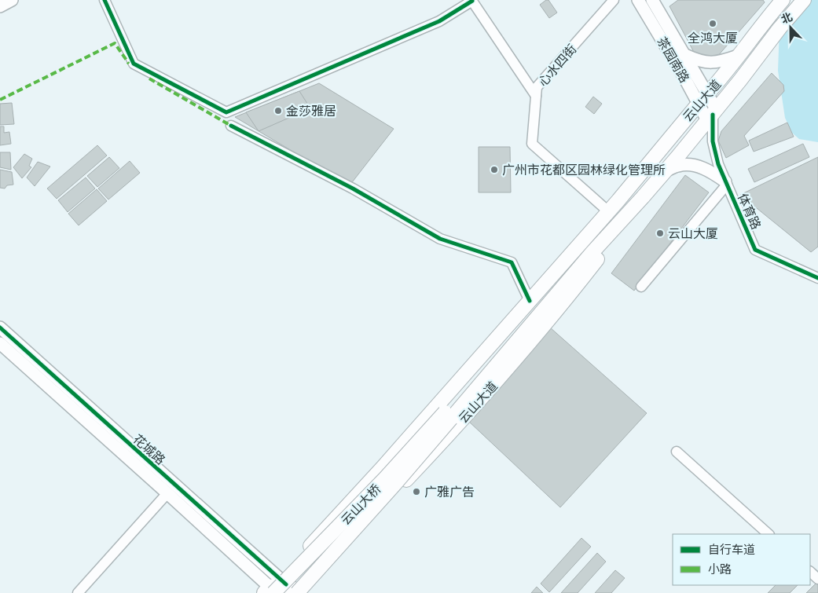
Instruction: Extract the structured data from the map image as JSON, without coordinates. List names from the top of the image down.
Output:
{
  "streets": {
    "main road": ["云山大道", "云山大桥"],
    "street": [
      "茶园南路",
      "心水四街",
      "体育路",
      "花城路"
    ]
  },
  "crossings": [
    ["茶园南路", "云山大道"],
    ["茶园南路", "体育路"],
    ["心水四街", "云山大道"],
    ["云山大道", "体育路"],
    ["云山大道", "花城路"],
    ["云山大道", "云山大桥"],
    ["花城路", "云山大桥"]
  ],
  "places": [
    "全鸿大厦",
    "金莎雅居",
    "广州市花都区园林绿化管理所",
    "云山大厦",
    "广雅广告"
  ],
  "legend": ["自行车道", "小路"],
  "north": "top"
}
